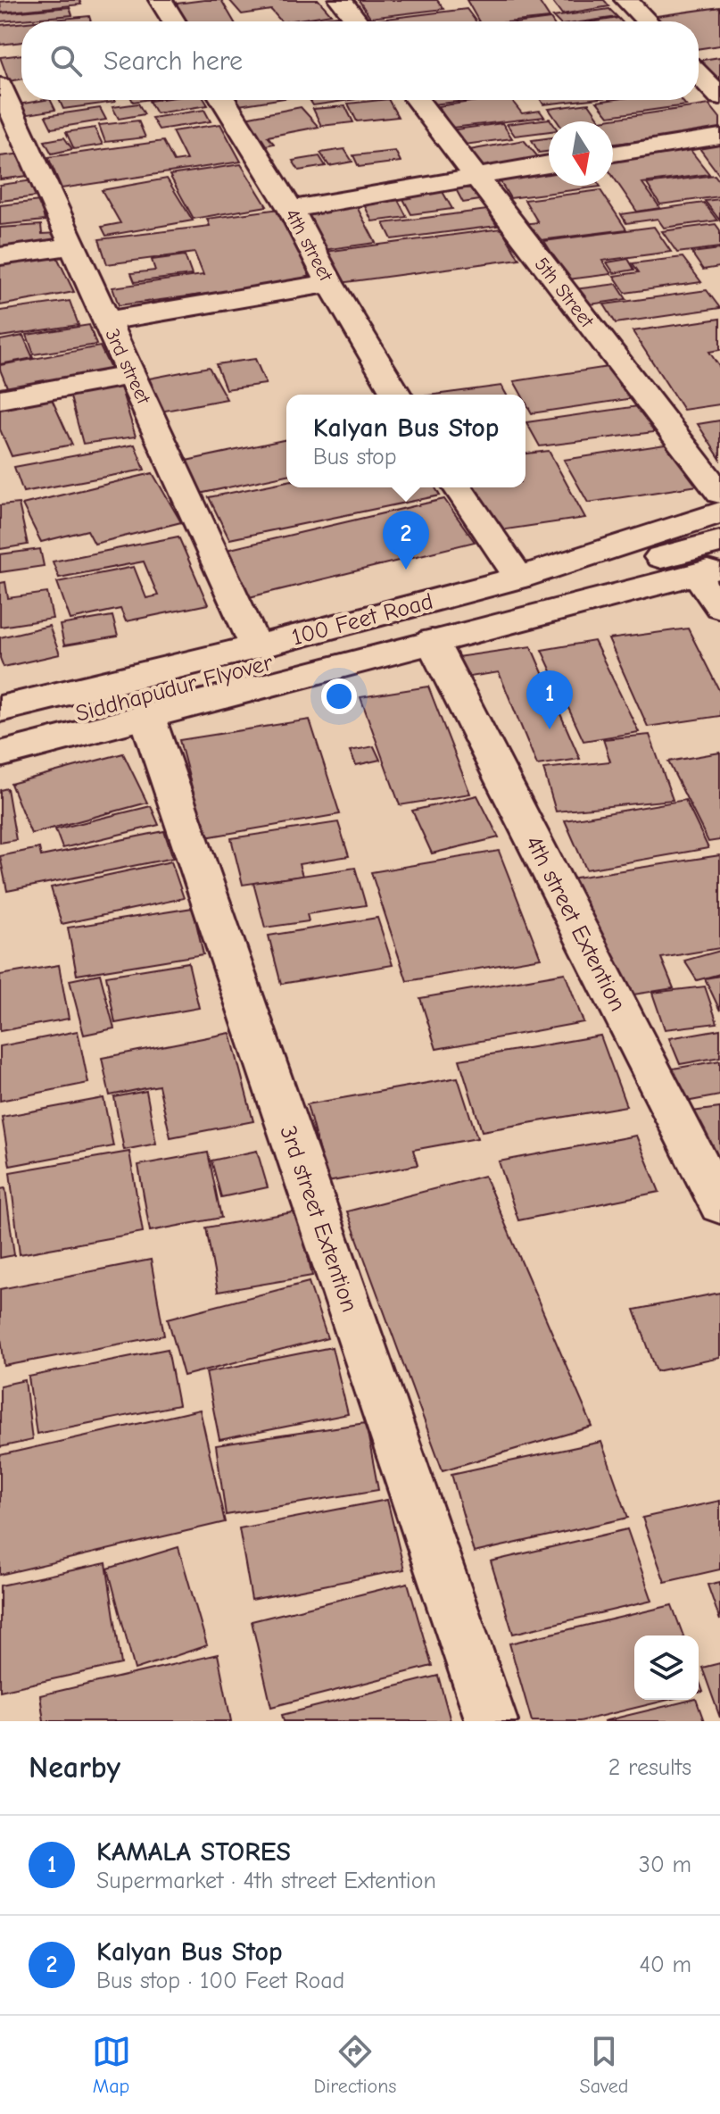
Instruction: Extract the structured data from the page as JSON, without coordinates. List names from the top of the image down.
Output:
{
  "streets": {
    "main road": ["100 Feet Road", "Siddhapudur Flyover"],
    "street": [
      "4th street",
      "5th Street",
      "3rd street",
      "4th street Extention",
      "3rd street Extention"
    ]
  },
  "crossings": [
    ["3rd street", "100 Feet Road"],
    ["100 Feet Road", "4th street Extention"],
    ["100 Feet Road", "3rd street Extention"]
  ],
  "north": "bottom",
  "page": {
    "search": "Search here",
    "popup": ["Kalyan Bus Stop", "Bus stop"],
    "pins": ["2", "1"],
    "heading": ["Nearby", "2 results"],
    "list": [
      {
        "mark": "1",
        "name": "KAMALA STORES",
        "note": "Supermarket · 4th street Extention",
        "value": "30 m"
      },
      {
        "mark": "2",
        "name": "Kalyan Bus Stop",
        "note": "Bus stop · 100 Feet Road",
        "value": "40 m"
      }
    ],
    "nav": ["Map", "Directions", "Saved"]
  }
}
